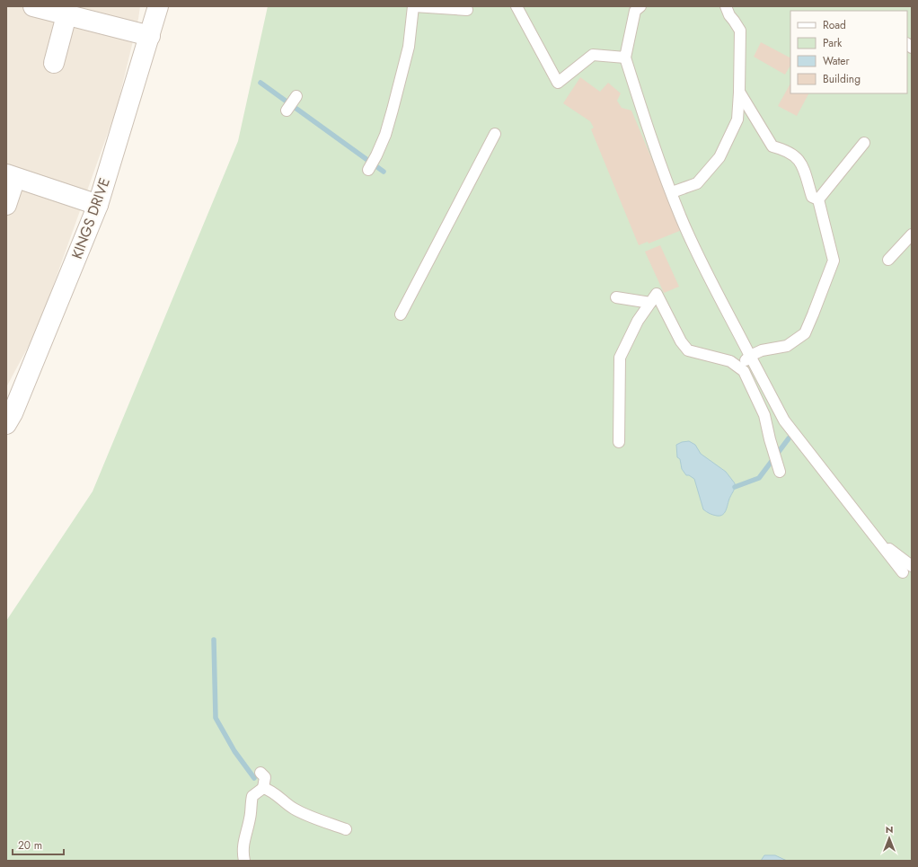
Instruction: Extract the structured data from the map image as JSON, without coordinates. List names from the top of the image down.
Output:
{
  "streets": {
    "street": ["KINGS DRIVE"]
  },
  "legend": [
    "Road",
    "Park",
    "Water",
    "Building"
  ],
  "scale_bar": "20 m",
  "north": "top"
}
